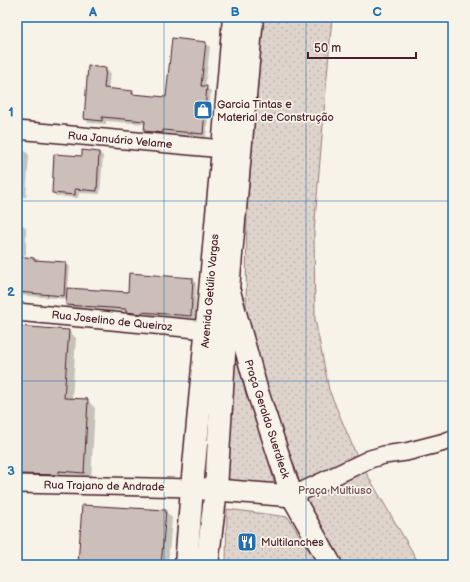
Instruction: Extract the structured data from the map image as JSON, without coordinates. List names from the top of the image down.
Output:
{
  "streets": {
    "main road": ["Avenida Getúlio Vargas"],
    "street": [
      "Rua Januário Velame",
      "Rua Joselino de Queiroz",
      "Praça Geraldo Suerdieck",
      "Rua Trajano de Andrade"
    ]
  },
  "crossings": [
    ["Rua Januário Velame", "Avenida Getúlio Vargas"],
    ["Avenida Getúlio Vargas", "Rua Joselino de Queiroz"],
    ["Avenida Getúlio Vargas", "Praça Geraldo Suerdieck"],
    ["Avenida Getúlio Vargas", "Rua Trajano de Andrade"]
  ],
  "parks": ["Praça Multiuso"],
  "places": {
    "shop": ["Garcia Tintas e Material de Construção"],
    "restaurant": ["Multilanches"]
  },
  "scale_bar": "50 m",
  "grid": {
    "columns": ["A", "B", "C"],
    "rows": ["1", "2", "3"]
  }
}
